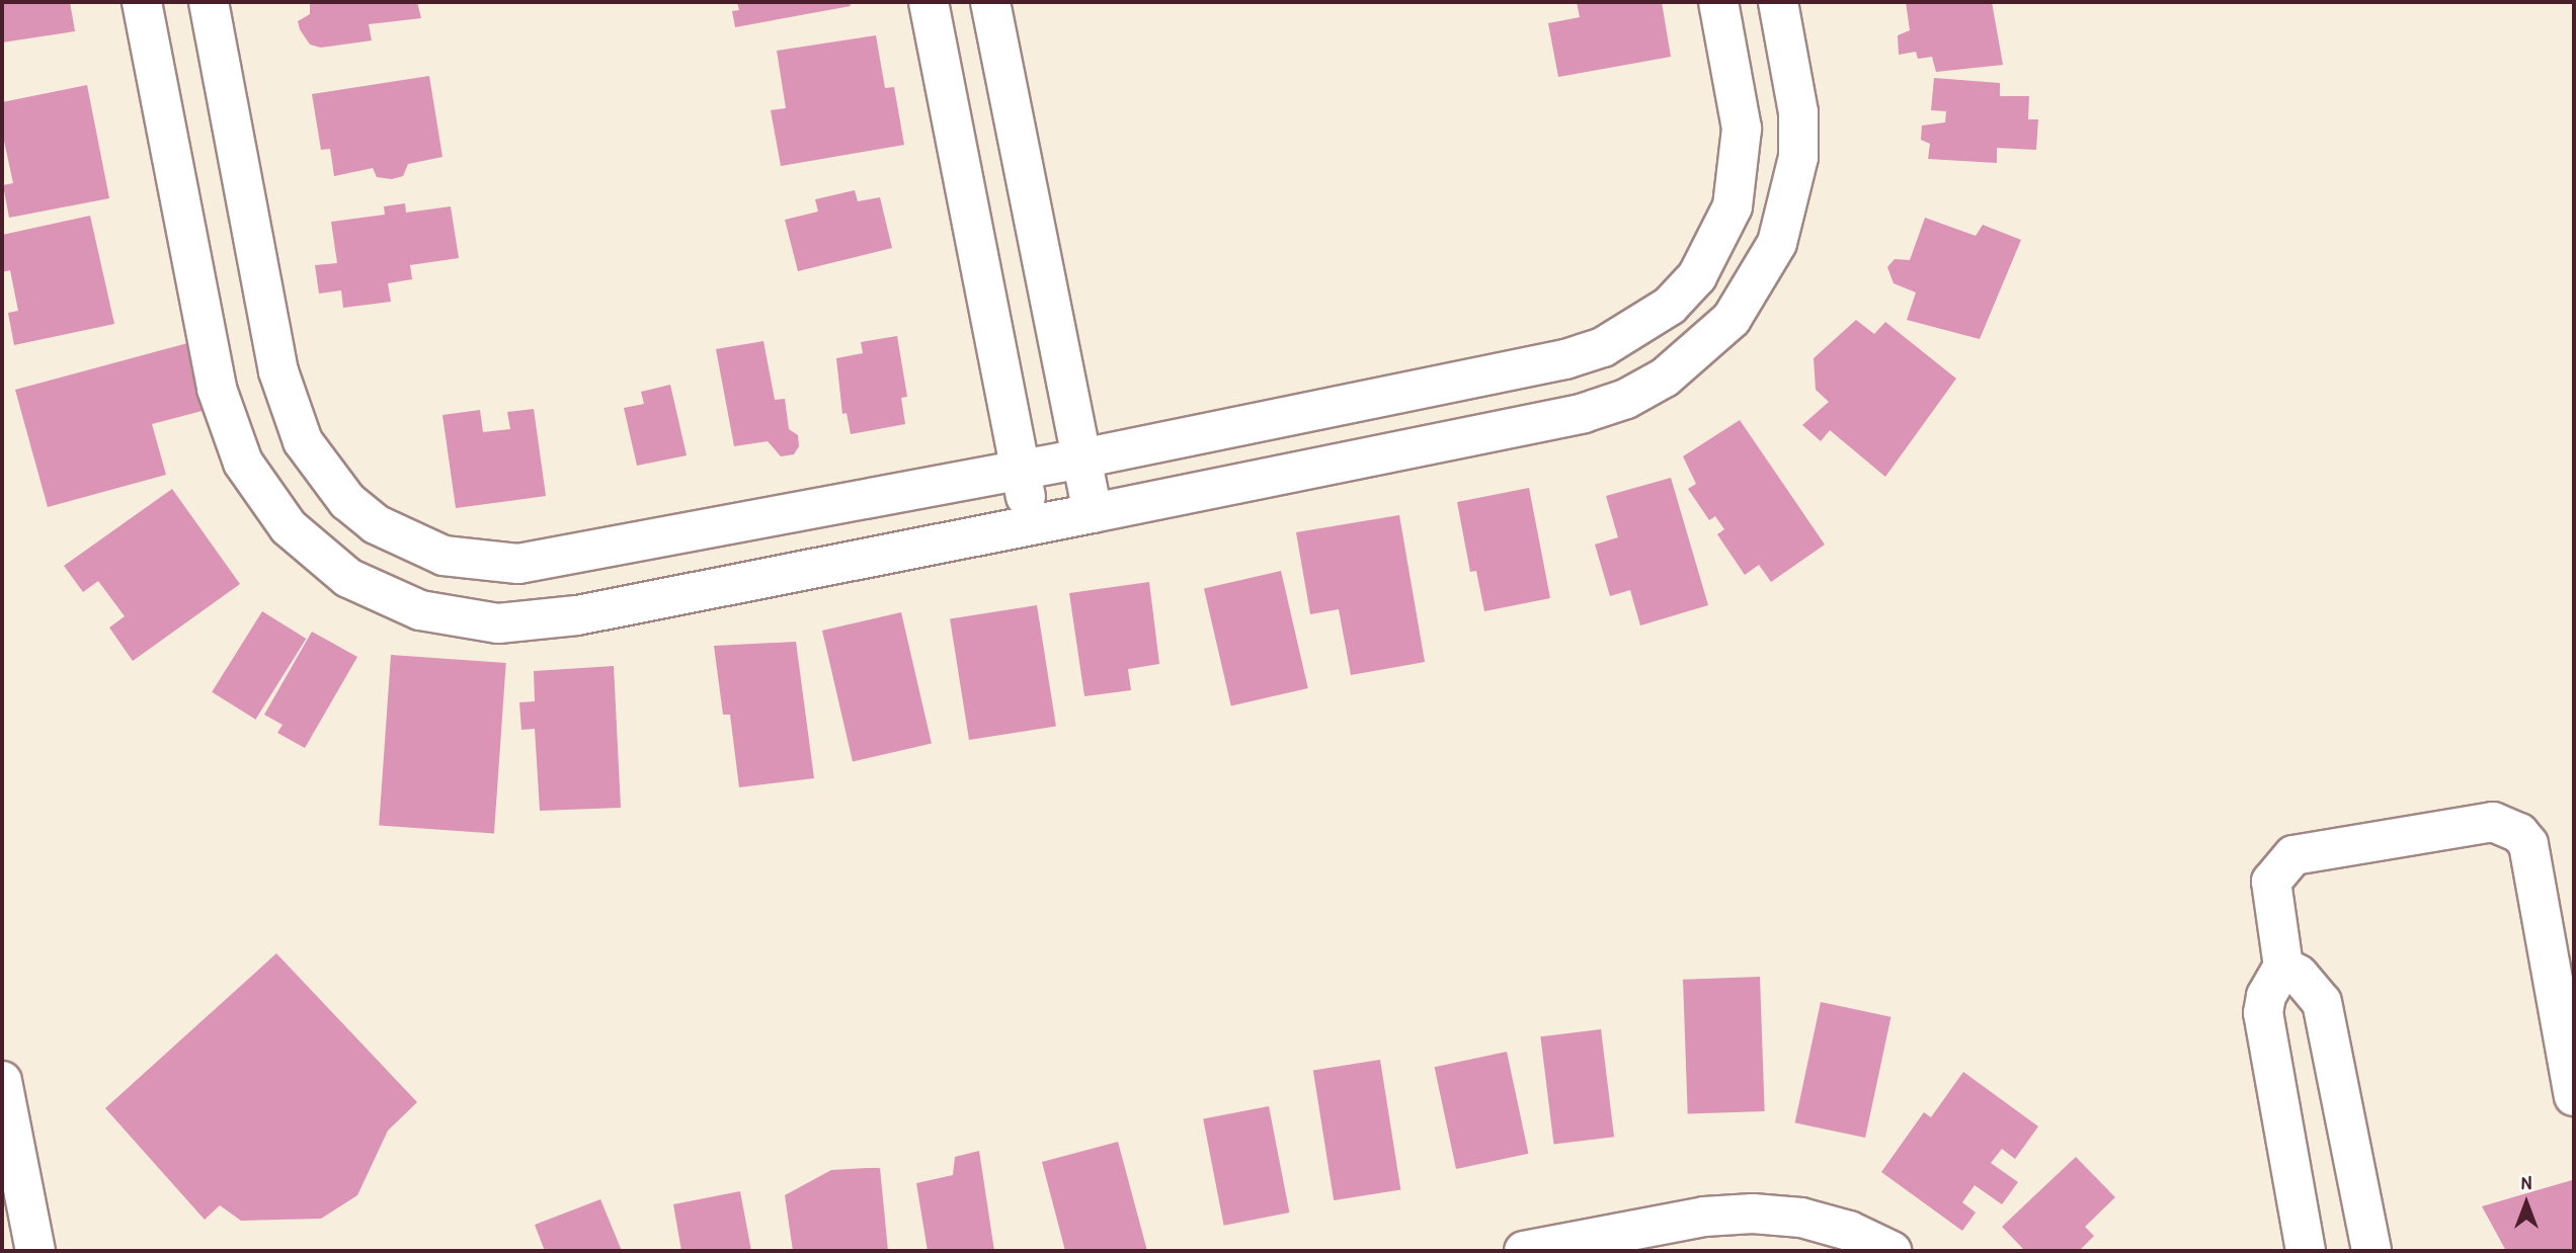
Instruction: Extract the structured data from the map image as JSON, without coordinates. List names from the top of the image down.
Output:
{
  "north": "top"
}
